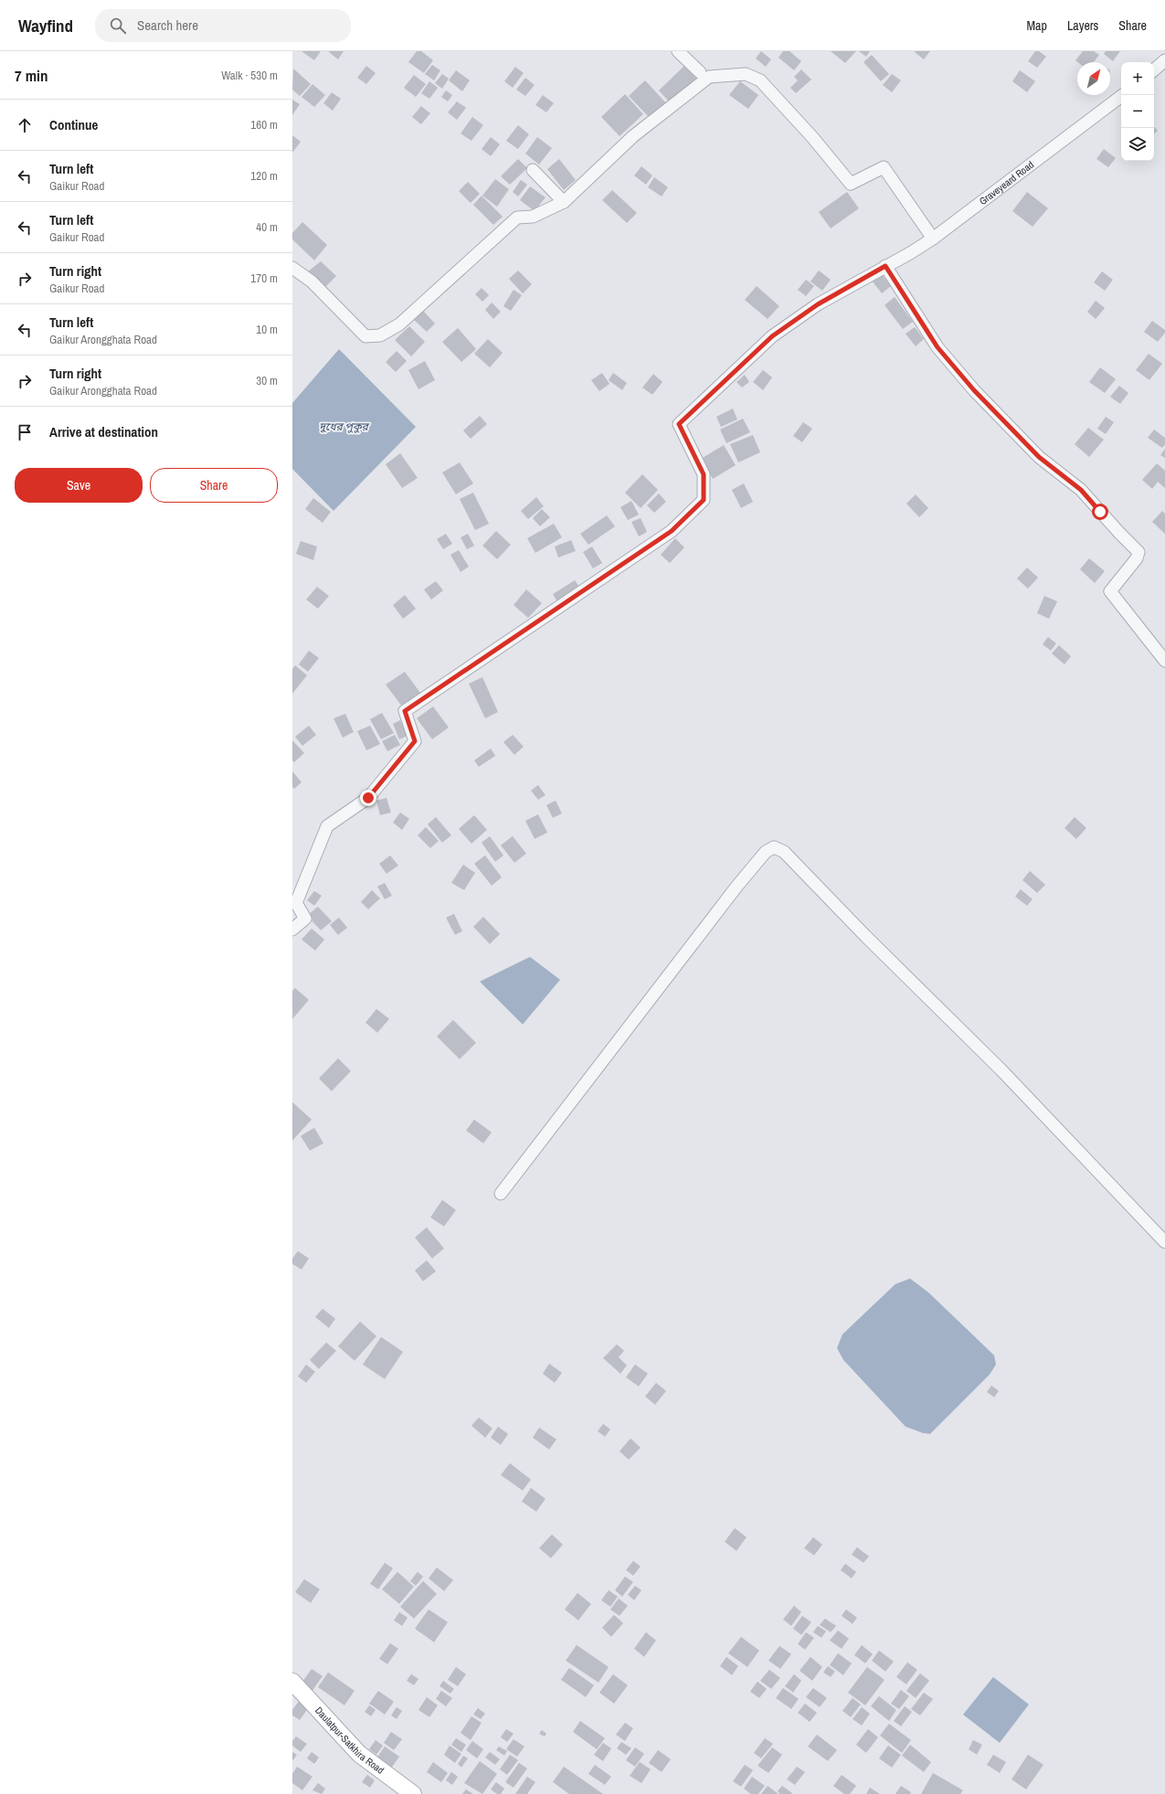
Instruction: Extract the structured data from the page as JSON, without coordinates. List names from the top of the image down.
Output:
{
  "streets": {
    "main road": ["Daulatpur-Satkhira Road"],
    "street": ["Graveyeard Road"]
  },
  "water": ["দুধের পুকুর"],
  "north": "top right",
  "page": {
    "header": "Wayfind",
    "search": "Search here",
    "nav": ["Map", "Layers", "Share"],
    "heading": ["7 min", "Walk · 530 m"],
    "map_buttons": ["+", "−"],
    "list": [
      ["Continue", "160 m"],
      ["Turn left", "Gaikur Road", "120 m"],
      ["Turn left", "Gaikur Road", "40 m"],
      ["Turn right", "Gaikur Road", "170 m"],
      ["Turn left", "Gaikur Arongghata Road", "10 m"],
      ["Turn right", "Gaikur Arongghata Road", "30 m"],
      "Arrive at destination"
    ],
    "buttons": ["Save", "Share"]
  }
}
